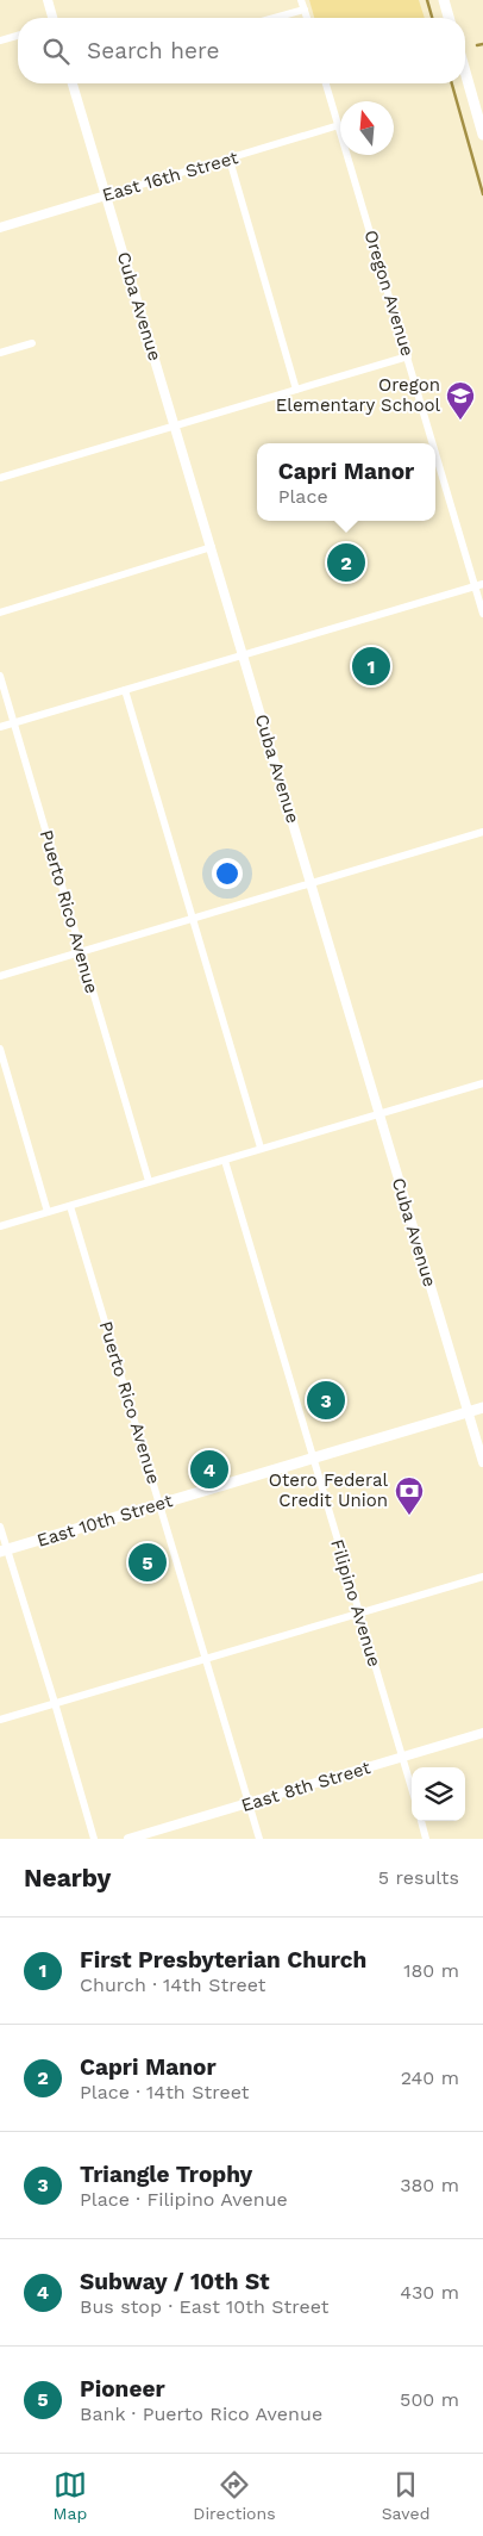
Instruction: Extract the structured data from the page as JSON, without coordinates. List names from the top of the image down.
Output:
{
  "streets": {
    "main road": ["East 10th Street"],
    "street": [
      "East 16th Street",
      "Oregon Avenue",
      "Cuba Avenue",
      "Puerto Rico Avenue",
      "Filipino Avenue",
      "East 8th Street"
    ]
  },
  "crossings": [
    ["East 16th Street", "Oregon Avenue"],
    ["East 16th Street", "Cuba Avenue"],
    ["Cuba Avenue", "East 10th Street"],
    ["Puerto Rico Avenue", "East 10th Street"],
    ["Puerto Rico Avenue", "East 8th Street"],
    ["East 10th Street", "Filipino Avenue"],
    ["Filipino Avenue", "East 8th Street"]
  ],
  "places": {
    "school or university": ["Oregon Elementary School"],
    "bank": ["Otero Federal Credit Union"]
  },
  "north": "top",
  "page": {
    "search": "Search here",
    "popup": ["Capri Manor", "Place"],
    "pins": [
      "2",
      "1",
      "3",
      "4",
      "5"
    ],
    "heading": ["Nearby", "5 results"],
    "list": [
      {
        "mark": "1",
        "name": "First Presbyterian Church",
        "note": "Church · 14th Street",
        "value": "180 m"
      },
      {
        "mark": "2",
        "name": "Capri Manor",
        "note": "Place · 14th Street",
        "value": "240 m"
      },
      {
        "mark": "3",
        "name": "Triangle Trophy",
        "note": "Place · Filipino Avenue",
        "value": "380 m"
      },
      {
        "mark": "4",
        "name": "Subway / 10th St",
        "note": "Bus stop · East 10th Street",
        "value": "430 m"
      },
      {
        "mark": "5",
        "name": "Pioneer",
        "note": "Bank · Puerto Rico Avenue",
        "value": "500 m"
      }
    ],
    "nav": ["Map", "Directions", "Saved"]
  }
}
